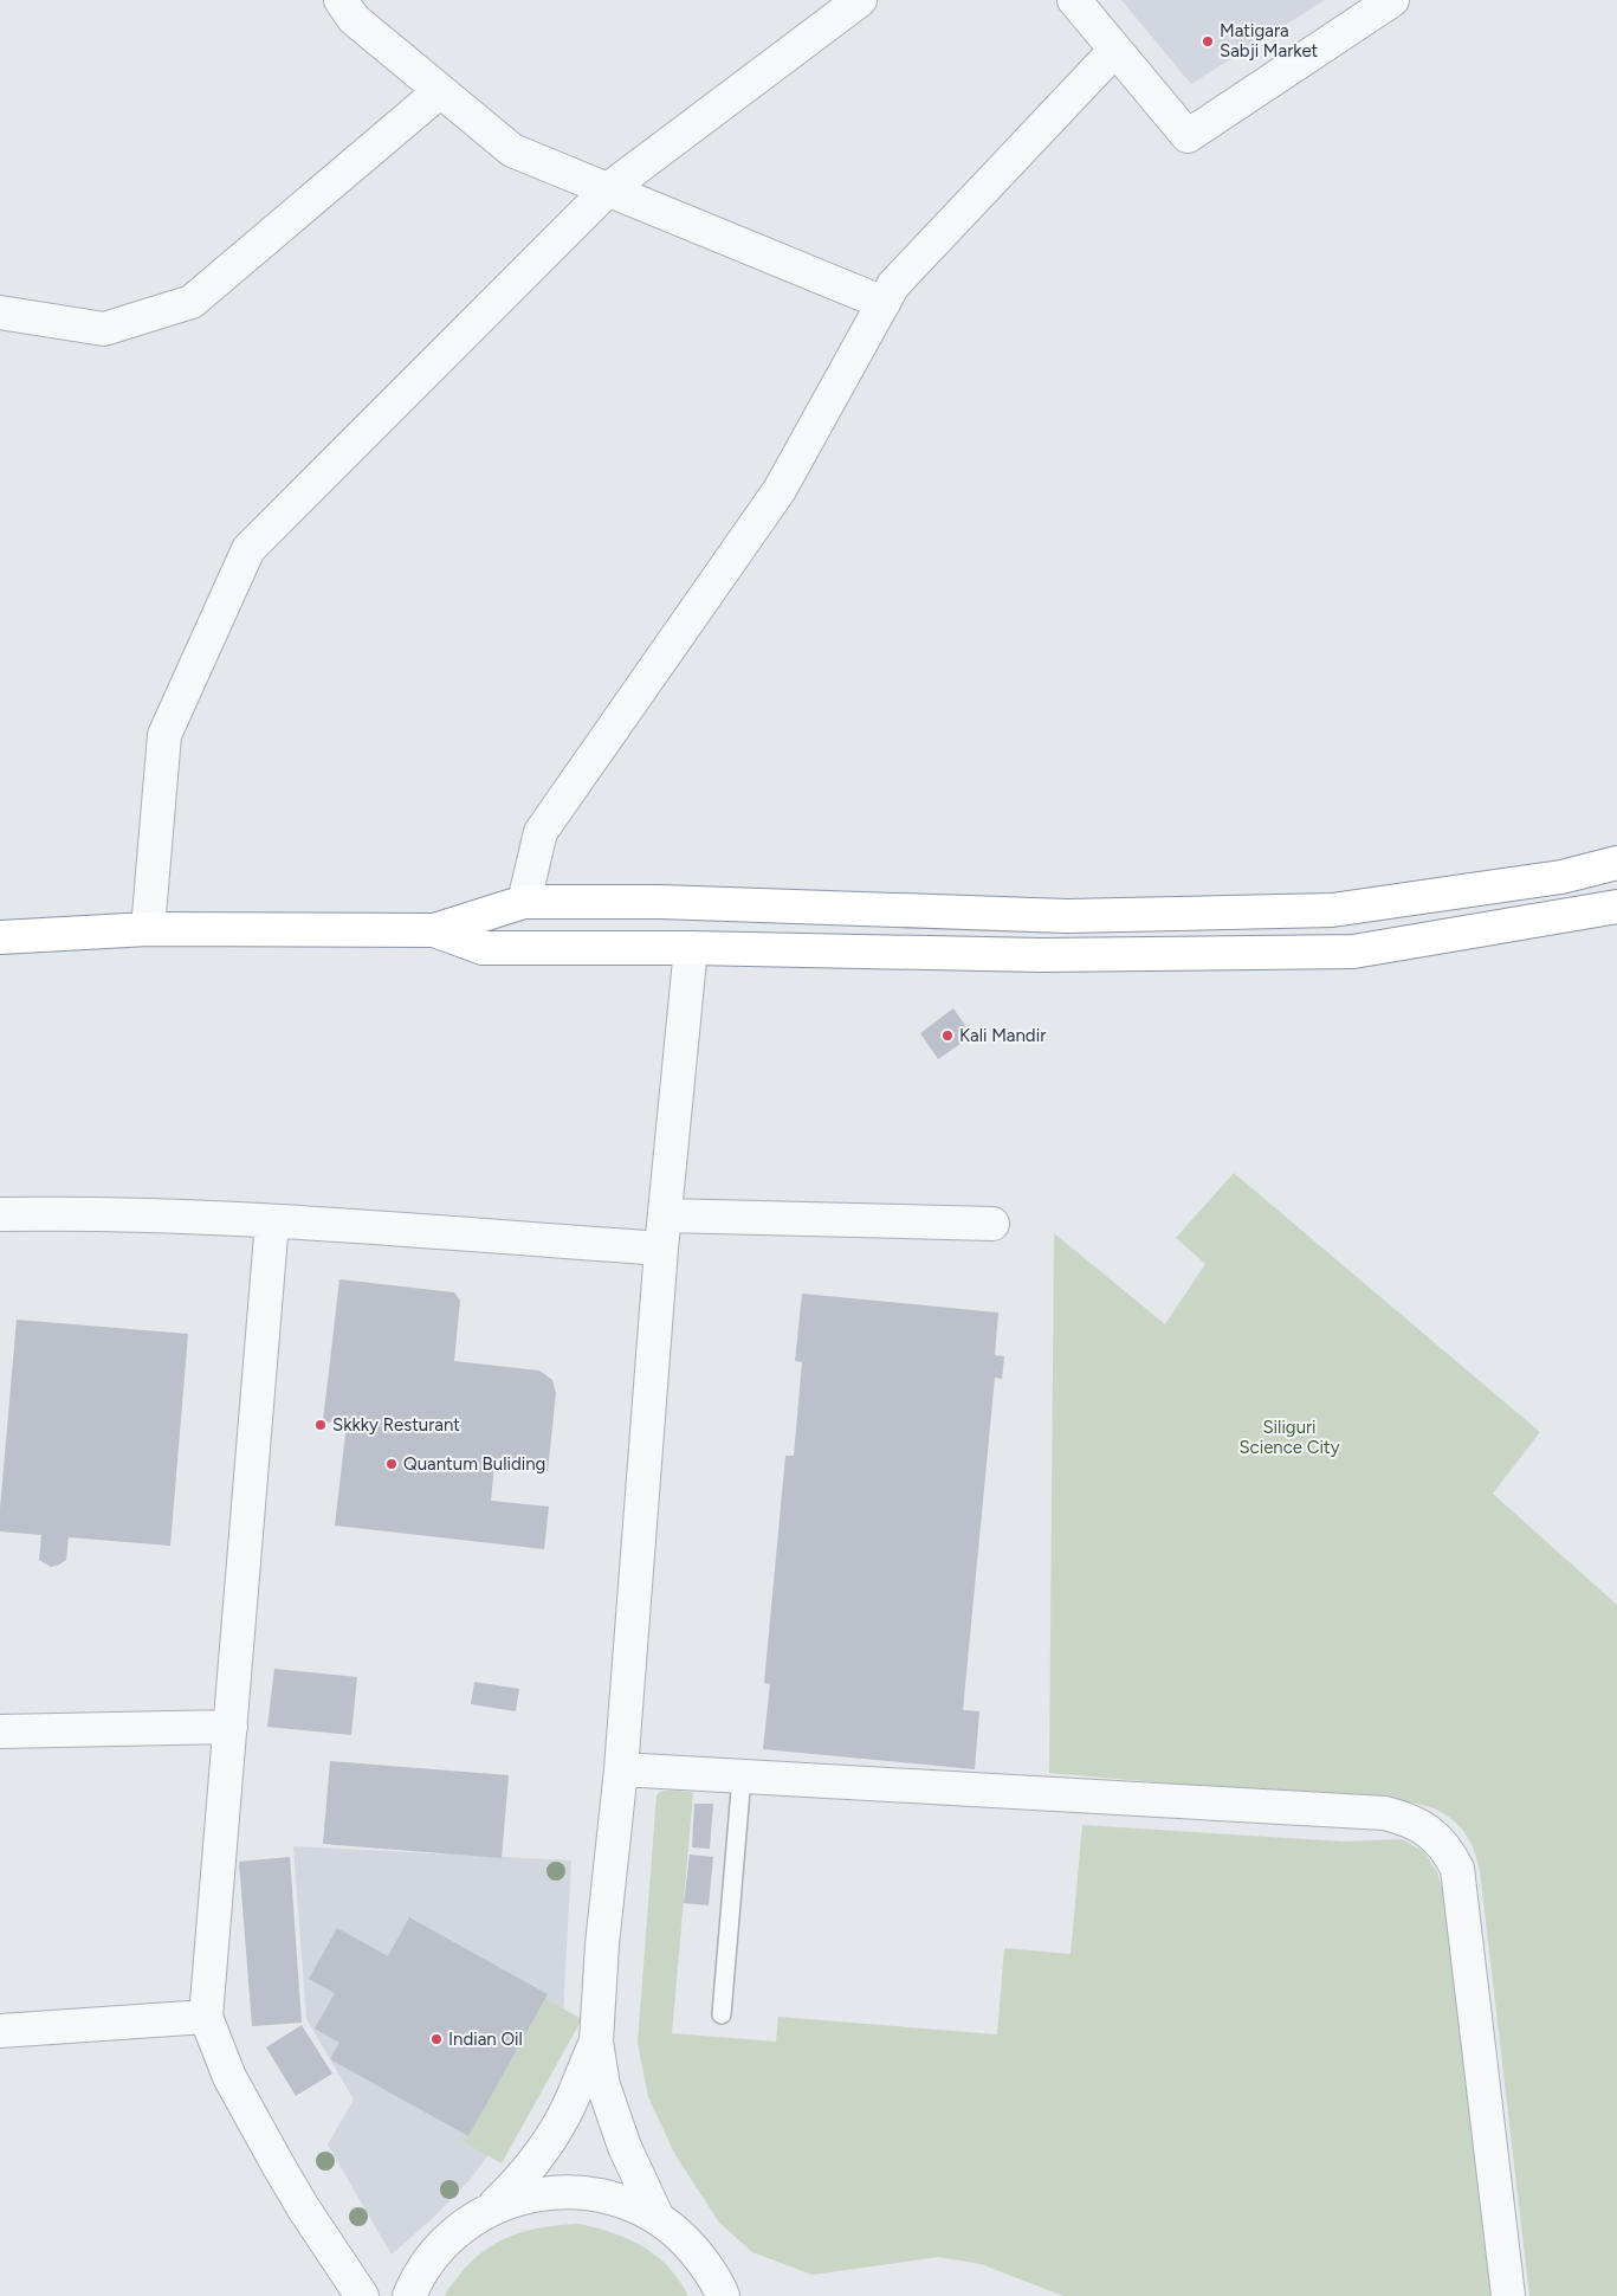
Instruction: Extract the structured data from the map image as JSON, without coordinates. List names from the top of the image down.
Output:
{
  "parks": ["Siliguri Science City"],
  "places": [
    "Matigara Sabji Market",
    "Kali Mandir",
    "Skkky Resturant",
    "Quantum Buliding",
    "Indian Oil"
  ]
}
